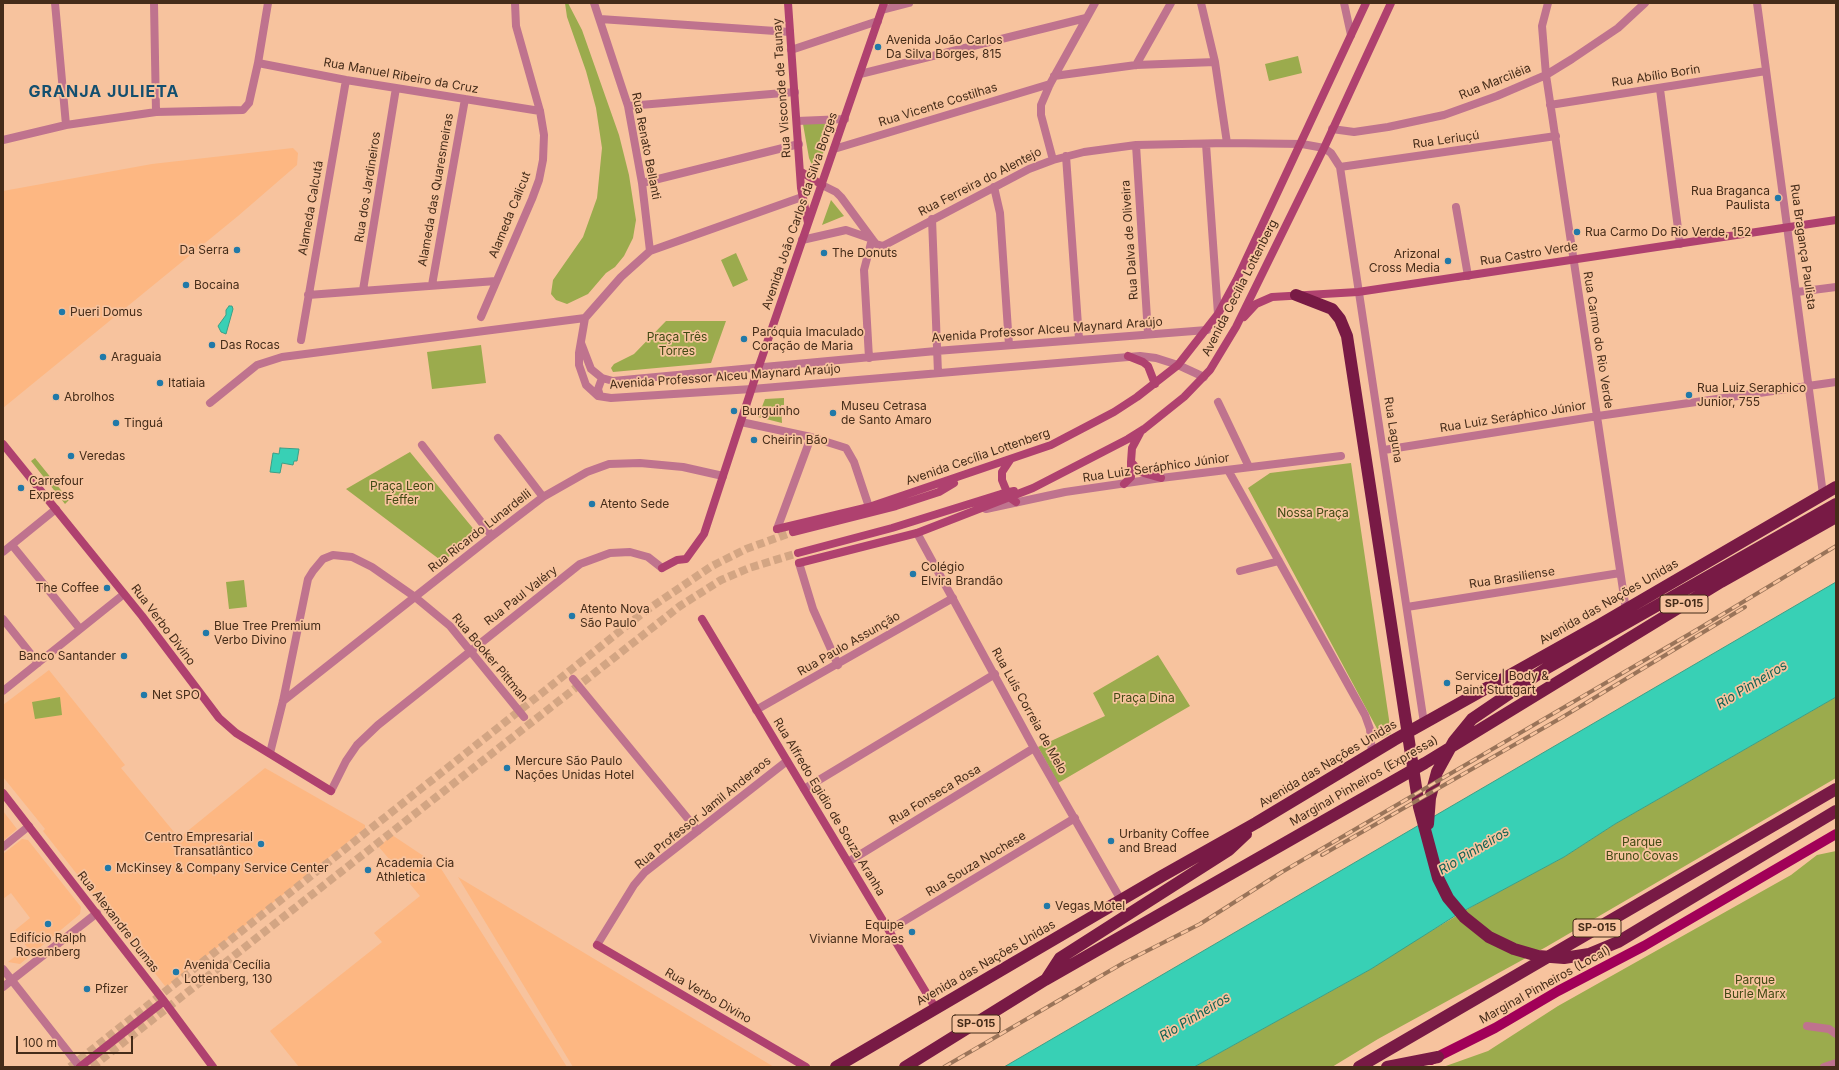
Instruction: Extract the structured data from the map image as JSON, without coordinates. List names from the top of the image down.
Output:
{
  "streets": {
    "highway": ["Avenida das Nações Unidas", "SP-015", "Marginal Pinheiros (Expressa)"],
    "main road": ["Marginal Pinheiros (Local)"],
    "street": [
      "Rua Manuel Ribeiro da Cruz",
      "Rua Abílio Borin",
      "Rua Marciléia",
      "Rua Visconde de Taunay",
      "Rua Vicente Costilhas",
      "Rua Leriuçú",
      "Rua Renato Bellanti",
      "Rua Ferreira do Alentejo",
      "Rua dos Jardineiros",
      "Alameda das Quaresmeiras",
      "Alameda Calcutá",
      "Avenida João Carlos da Silva Borges",
      "Alameda Calicut",
      "Rua Dalva de Oliveira",
      "Rua Bragança Paulista",
      "Rua Castro Verde",
      "Avenida Cecília Lottenberg",
      "Avenida Professor Alceu Maynard Araújo",
      "Rua Carmo do Rio Verde",
      "Rua Luiz Seráphico Júnior",
      "Rua Laguna",
      "Rua Ricardo Lunardelli",
      "Rua Brasiliense",
      "Rua Paul Valéry",
      "Rua Verbo Divino",
      "Rua Paulo Assunção",
      "Rua Booker Pittman",
      "Rua Luís Correia de Melo",
      "Rua Fonseca Rosa",
      "Rua Alfredo Egidio de Souza Aranha",
      "Rua Professor Jamil Anderaos",
      "Rua Souza Nochese",
      "Rua Alexandre Dumas"
    ]
  },
  "crossings": [
    ["Rua Manuel Ribeiro da Cruz", "Rua dos Jardineiros"],
    ["Rua Manuel Ribeiro da Cruz", "Alameda das Quaresmeiras"],
    ["Rua Manuel Ribeiro da Cruz", "Alameda Calcutá"],
    ["Rua Manuel Ribeiro da Cruz", "Alameda Calicut"],
    ["Rua Abílio Borin", "Rua Bragança Paulista"],
    ["Rua Abílio Borin", "Rua Carmo do Rio Verde"],
    ["Rua Marciléia", "Avenida Cecília Lottenberg"],
    ["Rua Marciléia", "Rua Carmo do Rio Verde"],
    ["Rua Visconde de Taunay", "Avenida João Carlos da Silva Borges"],
    ["Rua Vicente Costilhas", "Avenida João Carlos da Silva Borges"],
    ["Rua Leriuçú", "Rua Carmo do Rio Verde"],
    ["Rua Leriuçú", "Rua Laguna"],
    ["Rua Ferreira do Alentejo", "Rua Dalva de Oliveira"],
    ["Rua Ferreira do Alentejo", "Avenida Cecília Lottenberg"],
    ["Rua Ferreira do Alentejo", "Rua Laguna"],
    ["Avenida João Carlos da Silva Borges", "Avenida Professor Alceu Maynard Araújo"],
    ["Avenida João Carlos da Silva Borges", "Rua Ricardo Lunardelli"],
    ["Avenida João Carlos da Silva Borges", "Rua Paul Valéry"],
    ["Rua Dalva de Oliveira", "Avenida Professor Alceu Maynard Araújo"],
    ["Rua Bragança Paulista", "Rua Castro Verde"],
    ["Rua Bragança Paulista", "Rua Luiz Seráphico Júnior"],
    ["Rua Bragança Paulista", "Avenida das Nações Unidas"],
    ["Rua Castro Verde", "Avenida Cecília Lottenberg"],
    ["Rua Castro Verde", "Rua Carmo do Rio Verde"],
    ["Rua Castro Verde", "Rua Laguna"],
    ["Avenida Cecília Lottenberg", "Avenida Professor Alceu Maynard Araújo"],
    ["Avenida Cecília Lottenberg", "Rua Luiz Seráphico Júnior"],
    ["Avenida Cecília Lottenberg", "Rua Laguna"],
    ["Rua Carmo do Rio Verde", "Rua Luiz Seráphico Júnior"],
    ["Rua Carmo do Rio Verde", "Rua Brasiliense"],
    ["Rua Carmo do Rio Verde", "Avenida das Nações Unidas"],
    ["Rua Luiz Seráphico Júnior", "Rua Laguna"],
    ["Rua Laguna", "Rua Brasiliense"],
    ["Rua Laguna", "Avenida das Nações Unidas"],
    ["Rua Ricardo Lunardelli", "Rua Booker Pittman"],
    ["Rua Paul Valéry", "Rua Verbo Divino"],
    ["Rua Paul Valéry", "Rua Booker Pittman"],
    ["Avenida das Nações Unidas", "Rua Luís Correia de Melo"],
    ["Avenida das Nações Unidas", "Rua Alfredo Egidio de Souza Aranha"],
    ["Rua Verbo Divino", "Rua Booker Pittman"],
    ["Rua Verbo Divino", "Rua Professor Jamil Anderaos"],
    ["Rua Paulo Assunção", "Rua Luís Correia de Melo"],
    ["Rua Paulo Assunção", "Rua Alfredo Egidio de Souza Aranha"],
    ["Rua Luís Correia de Melo", "Rua Fonseca Rosa"],
    ["Rua Luís Correia de Melo", "Rua Souza Nochese"],
    ["Rua Fonseca Rosa", "Rua Alfredo Egidio de Souza Aranha"],
    ["Rua Alfredo Egidio de Souza Aranha", "Rua Professor Jamil Anderaos"],
    ["Rua Alfredo Egidio de Souza Aranha", "Rua Souza Nochese"]
  ],
  "districts": ["GRANJA JULIETA"],
  "water": ["Rio Pinheiros"],
  "parks": [
    "Praça Três Torres",
    "Praça Leon Feffer",
    "Nossa Praça",
    "Praça Dina",
    "Parque Bruno Covas",
    "Parque Burle Marx"
  ],
  "places": [
    "Avenida João Carlos Da Silva Borges, 815",
    "Rua Braganca Paulista",
    "Rua Carmo Do Rio Verde, 152",
    "Da Serra",
    "The Donuts",
    "Arizonal Cross Media",
    "Bocaina",
    "Pueri Domus",
    "Paróquia Imaculado Coração de Maria",
    "Das Rocas",
    "Araguaia",
    "Itatiaia",
    "Rua Luiz Seraphico Junior, 755",
    "Abrolhos",
    "Burguinho",
    "Museu Cetrasa de Santo Amaro",
    "Tinguá",
    "Cheirin Bão",
    "Veredas",
    "Carrefour Express",
    "Atento Sede",
    "Colégio Elvira Brandão",
    "The Coffee",
    "Atento Nova São Paulo",
    "Blue Tree Premium Verbo Divino",
    "Banco Santander",
    "Service | Body & Paint Stuttgart",
    "Net SPO",
    "Mercure São Paulo Nações Unidas Hotel",
    "Urbanity Coffee and Bread",
    "Centro Empresarial Transatlântico",
    "McKinsey & Company Service Center",
    "Academia Cia Athletica",
    "Vegas Motel",
    "Edifício Ralph Rosemberg",
    "Equipe Vivianne Moraes",
    "Avenida Cecília Lottenberg, 130",
    "Pfizer"
  ],
  "scale_bar": "100 m"
}
